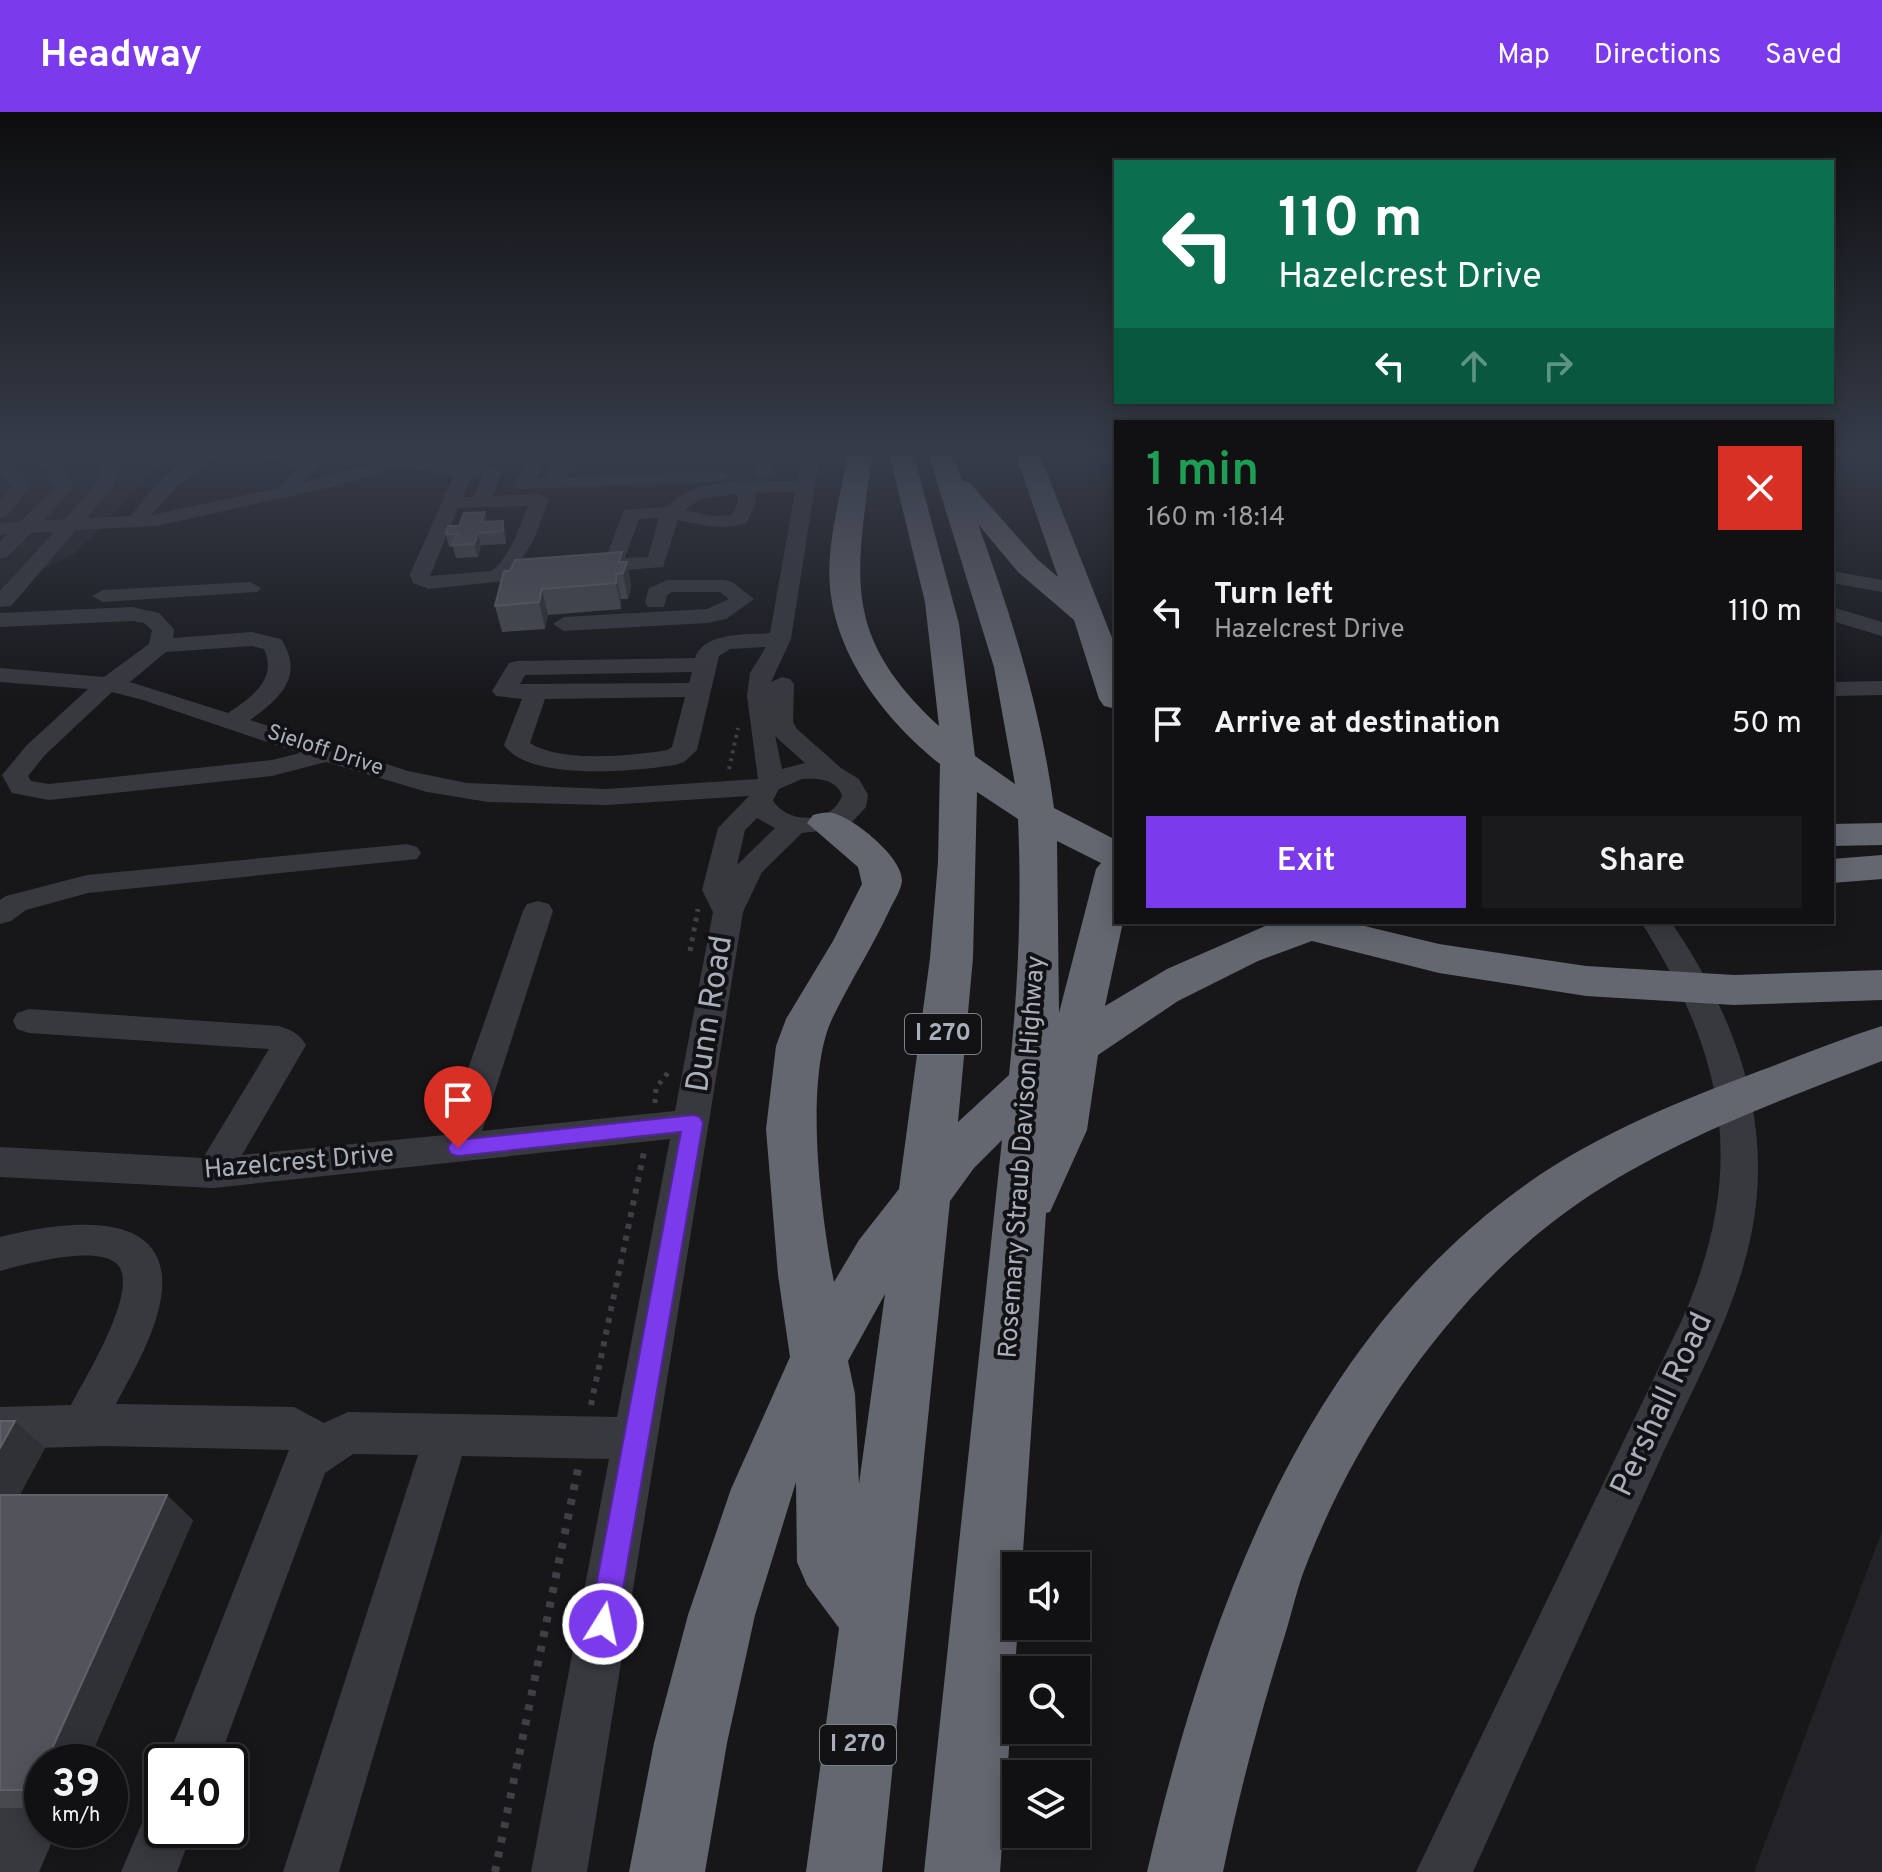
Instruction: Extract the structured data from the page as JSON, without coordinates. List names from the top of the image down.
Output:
{
  "streets": {
    "highway": ["I 270", "Rosemary Straub Davison Highway"],
    "street": [
      "Sieloff Drive",
      "Dunn Road",
      "Hazelcrest Drive",
      "Pershall Road"
    ]
  },
  "crossings": [
    ["Sieloff Drive", "Dunn Road"],
    ["Dunn Road", "Hazelcrest Drive"]
  ],
  "page": {
    "header": "Headway",
    "nav": ["Map", "Directions", "Saved"],
    "turn": ["110 m", "Hazelcrest Drive"],
    "heading": ["1 min", "160 m · 18:14"],
    "list": [
      {
        "name": "Turn left",
        "note": "Hazelcrest Drive",
        "value": "110 m"
      },
      {
        "name": "Arrive at destination",
        "value": "50 m"
      }
    ],
    "buttons": ["Exit", "Share"],
    "speed": "39 km/h",
    "limit": "40"
  }
}
